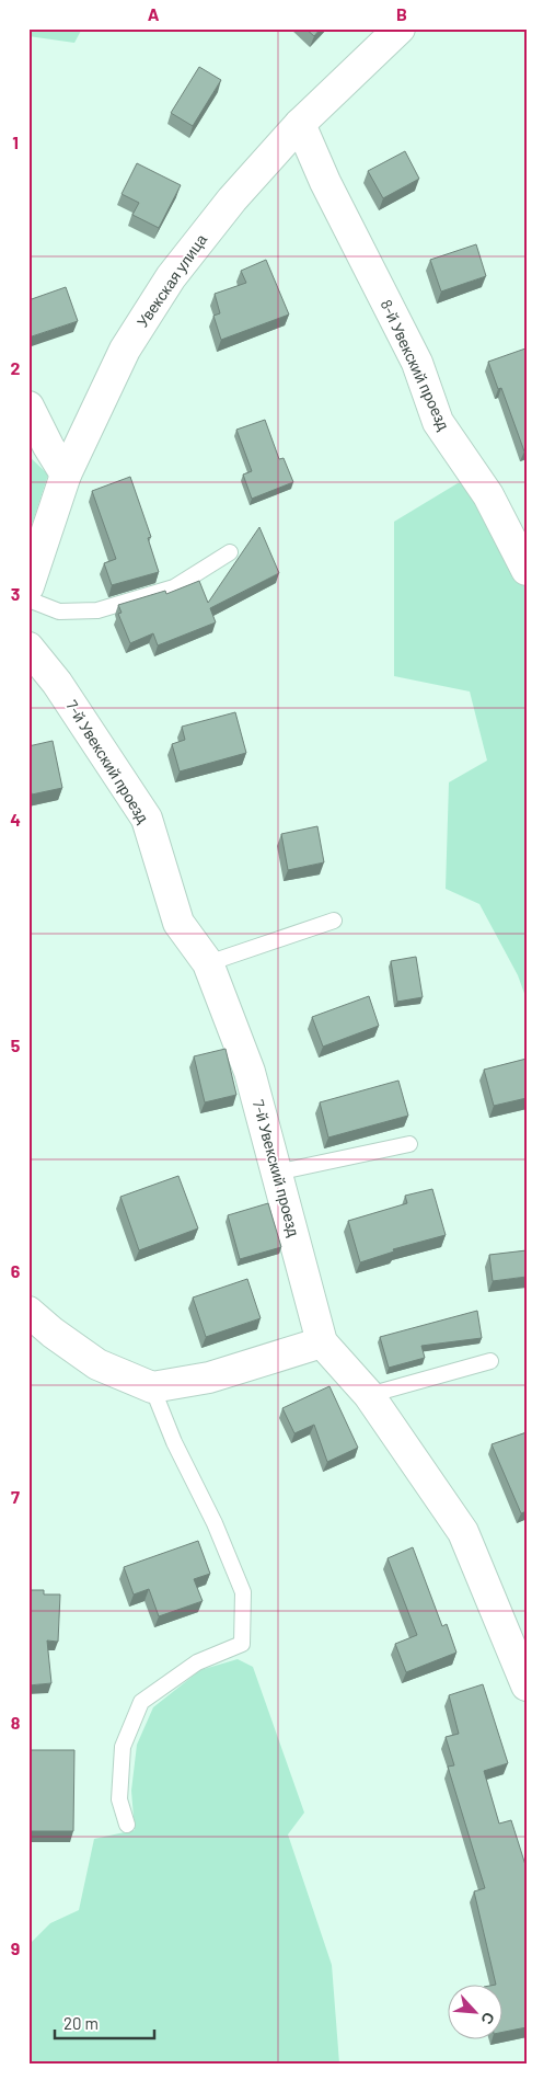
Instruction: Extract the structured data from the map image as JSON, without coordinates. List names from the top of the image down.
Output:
{
  "streets": {
    "street": ["Увекская улица", "8-й Увекский проезд", "7-й Увекский проезд"]
  },
  "crossings": [
    ["Увекская улица", "8-й Увекский проезд"]
  ],
  "scale_bar": "20 m",
  "north": "bottom right",
  "grid": {
    "columns": ["A", "B"],
    "rows": [
      "1",
      "2",
      "3",
      "4",
      "5",
      "6",
      "7",
      "8",
      "9"
    ]
  }
}
